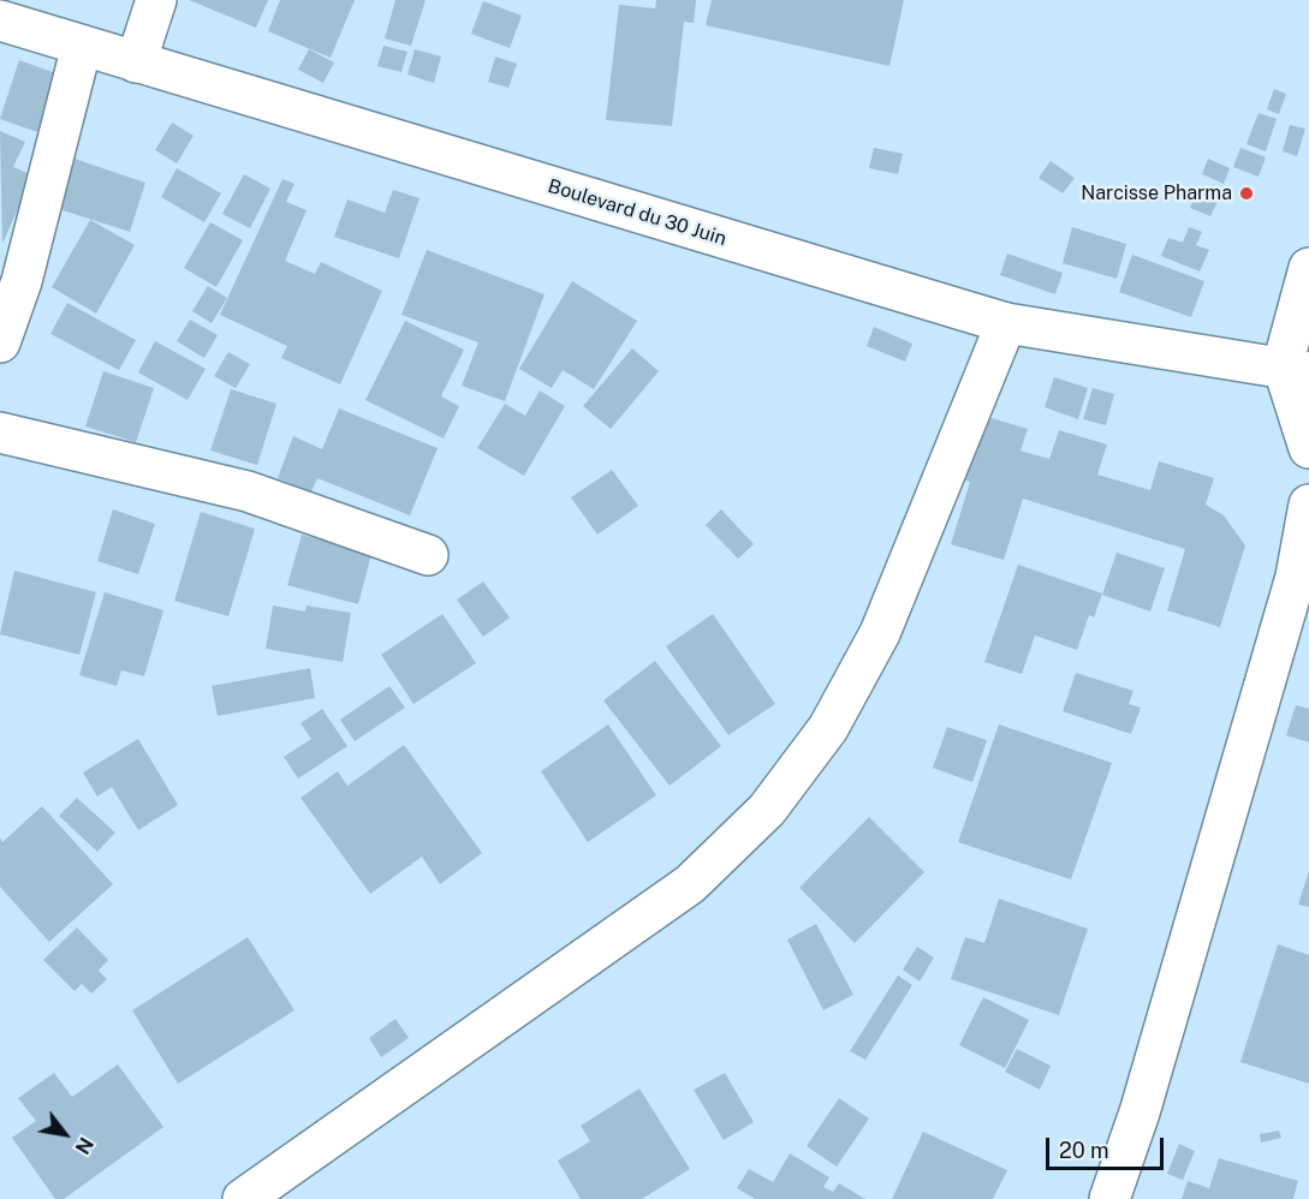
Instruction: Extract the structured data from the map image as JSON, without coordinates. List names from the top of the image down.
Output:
{
  "streets": {
    "street": ["Boulevard du 30 Juin"]
  },
  "places": ["Narcisse Pharma"],
  "scale_bar": "20 m",
  "north": "bottom right"
}
